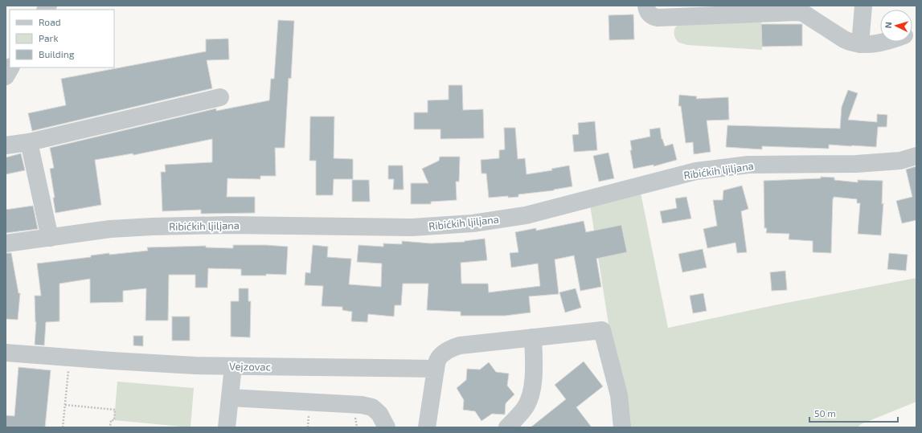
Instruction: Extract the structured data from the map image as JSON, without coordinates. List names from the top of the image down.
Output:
{
  "streets": {
    "street": ["Ribićkih ljiljana", "Vejzovac"]
  },
  "legend": ["Road", "Park", "Building"],
  "scale_bar": "50 m",
  "north": "left"
}
